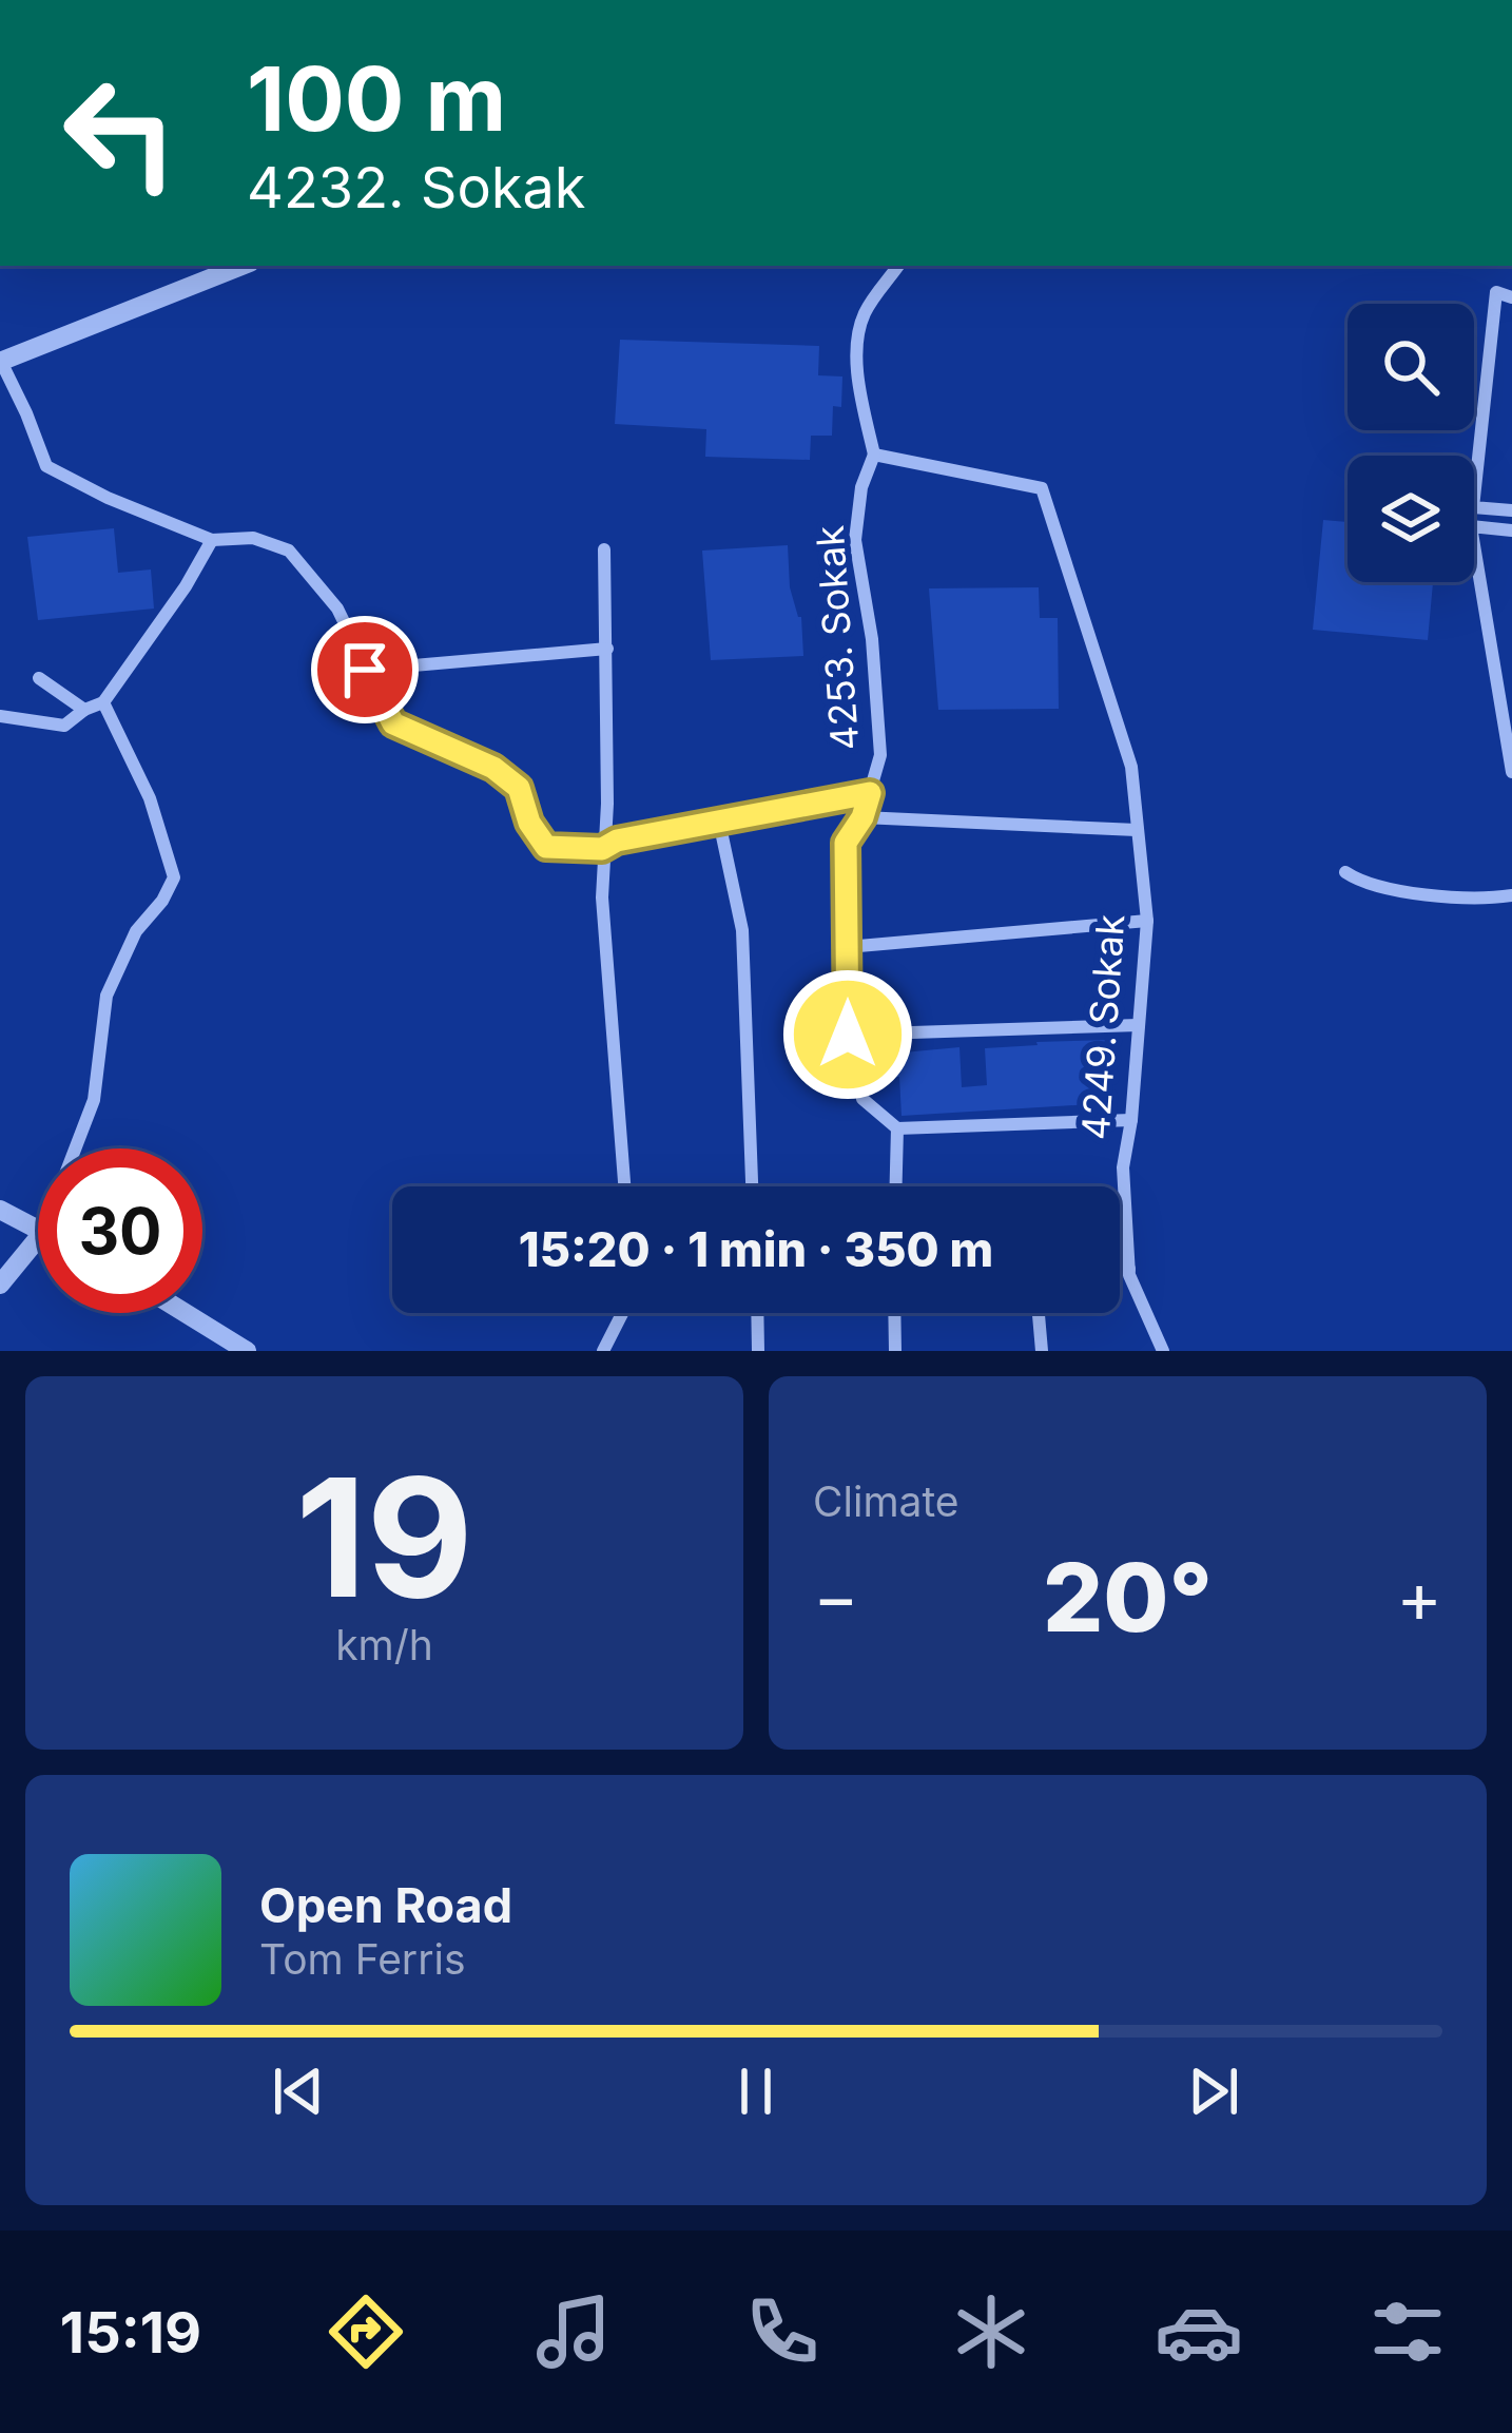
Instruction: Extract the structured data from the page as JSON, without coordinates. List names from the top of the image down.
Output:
{
  "streets": {
    "street": ["4253. Sokak", "4249. Sokak"]
  },
  "crossings": [
    ["4253. Sokak", "4249. Sokak"]
  ],
  "page": {
    "turn": ["100 m", "4232. Sokak"],
    "limit": "30",
    "trip": "15:20 · 1 min · 350 m",
    "tile": [
      ["19", "km/h"],
      "Climate"
    ],
    "heat": ["−", "20°", "+"],
    "song": ["Open Road", "Tom Ferris"],
    "tabs": "15:19"
  }
}
